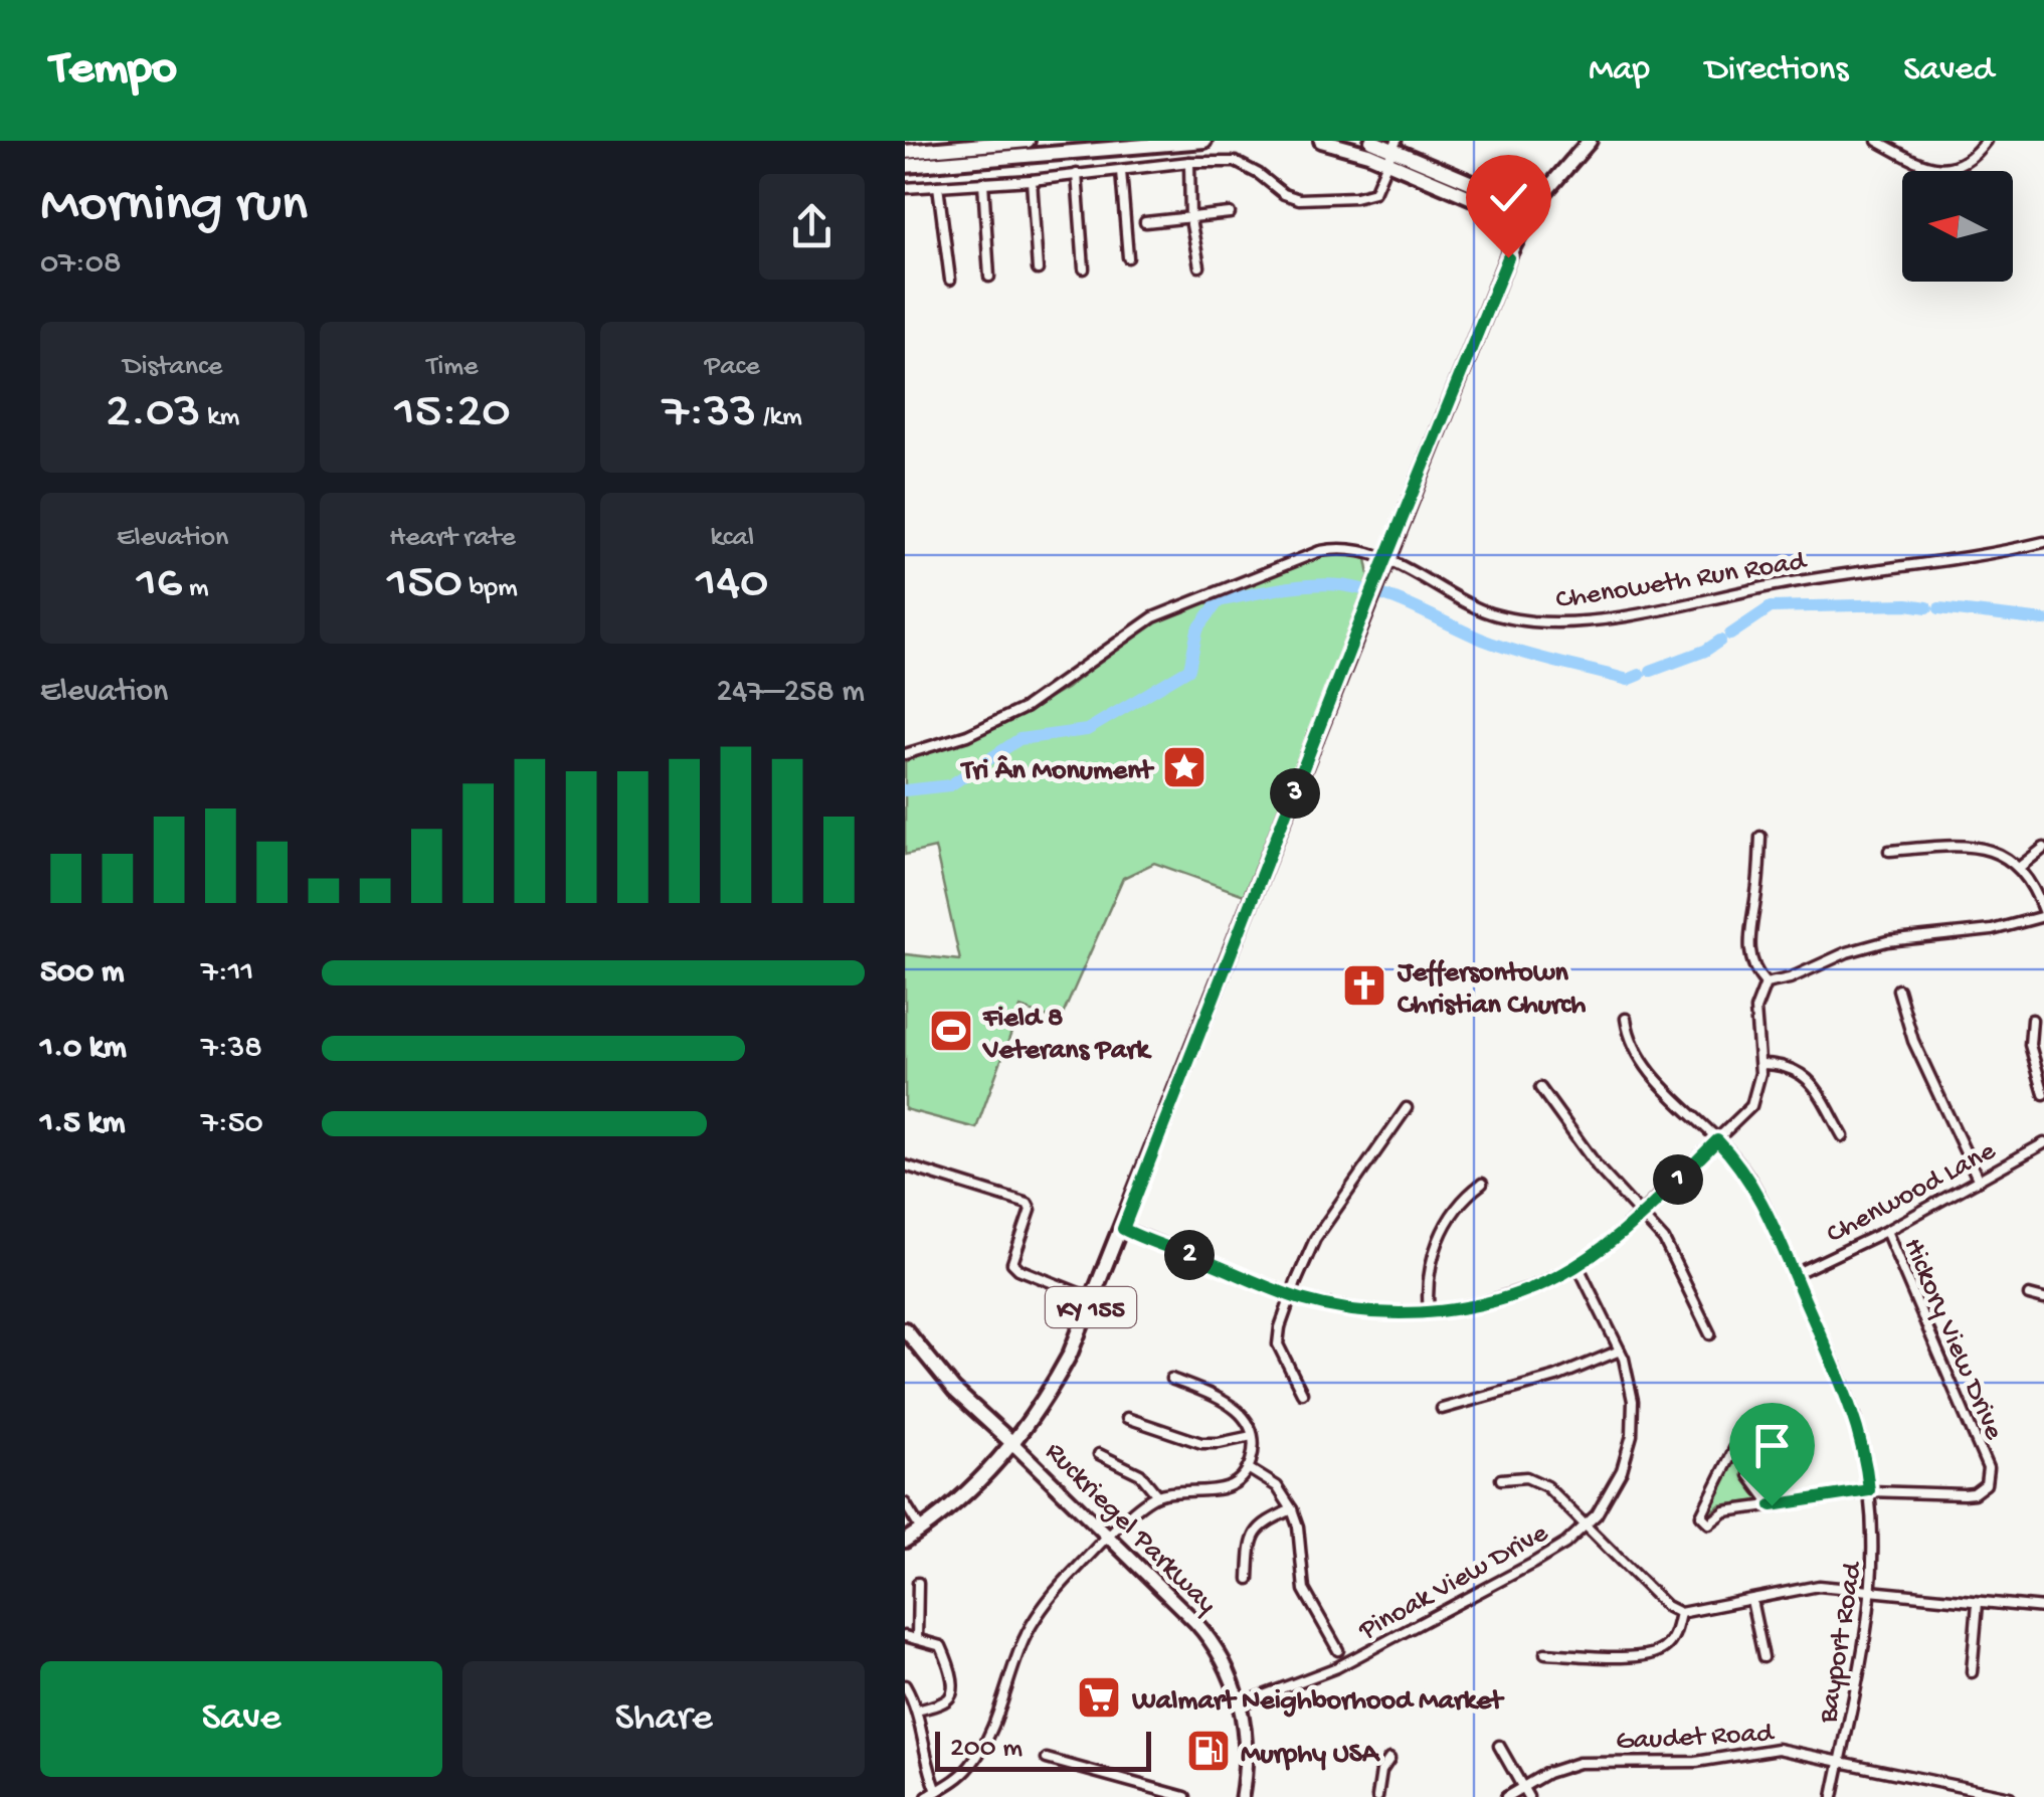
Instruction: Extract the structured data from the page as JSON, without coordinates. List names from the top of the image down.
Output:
{
  "streets": {
    "main road": ["KY 155", "Ruckriegel Parkway"],
    "street": [
      "Chenoweth Run Road",
      "Chenwood Lane",
      "Hickory View Drive",
      "Pinoak View Drive",
      "Bayport Road",
      "Gaudet Road"
    ]
  },
  "crossings": [
    ["Chenoweth Run Road", "KY 155"],
    ["Chenwood Lane", "Hickory View Drive"],
    ["Chenwood Lane", "Bayport Road"],
    ["KY 155", "Ruckriegel Parkway"],
    ["Hickory View Drive", "Bayport Road"],
    ["Ruckriegel Parkway", "Pinoak View Drive"],
    ["Bayport Road", "Gaudet Road"]
  ],
  "places": {
    "place": ["Tri Ân Monument"],
    "church": ["Jeffersontown Christian Church"],
    "sports": ["Field 8 Veterans Park"],
    "supermarket": ["Walmart Neighborhood Market"],
    "fuel station": ["Murphy USA"]
  },
  "scale_bar": "200 m",
  "north": "left",
  "page": {
    "header": "Tempo",
    "nav": ["Map", "Directions", "Saved"],
    "heading": ["Morning run", "07:08"],
    "stats": [
      ["Distance", "2.03 km"],
      ["Time", "15:20"],
      ["Pace", "7:33 /km"],
      ["Elevation", "16 m"],
      ["Heart rate", "150 bpm"],
      ["kcal", "140"]
    ],
    "chart": ["Elevation", "247–258 m"],
    "pins": ["3", "1", "2"],
    "list": [
      {
        "name": "500 m",
        "note": "7:11"
      },
      {
        "name": "1.0 km",
        "note": "7:38"
      },
      {
        "name": "1.5 km",
        "note": "7:50"
      }
    ],
    "buttons": ["Save", "Share"],
    "scale": "200 m"
  }
}
